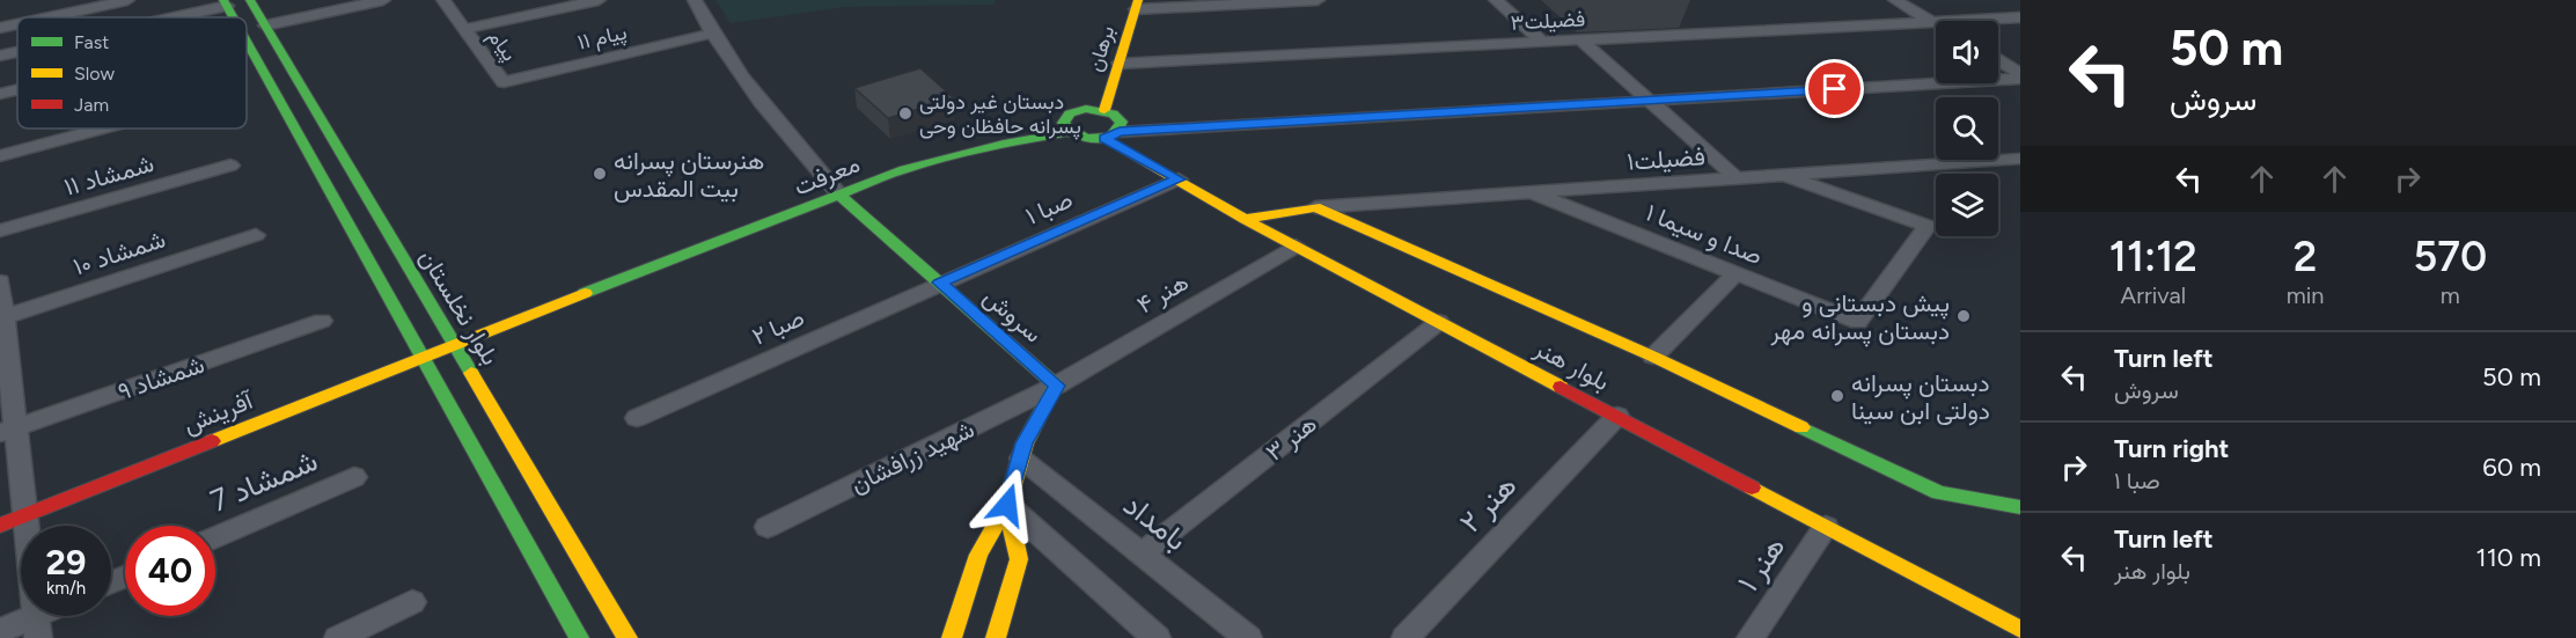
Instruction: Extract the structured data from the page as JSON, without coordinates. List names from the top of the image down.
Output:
{
  "streets": {
    "street": [
      "فضیلت۳",
      "پیام ۱۱",
      "پیام",
      "برهان",
      "فضیلت۱",
      "شمشاد ۱۱",
      "معرفت",
      "صبا ۱",
      "صدا و سیما ۱",
      "شمشاد ۱۰",
      "هنر ۴",
      "بلوار نخلستان",
      "سروش",
      "صبا ۲",
      "بلوار هنر",
      "شمشاد ۹",
      "آفرینش",
      "هنر ۳",
      "شهید زرافشان",
      "شمشاد 7",
      "هنر ۲",
      "بامداد",
      "هنر ۱"
    ]
  },
  "crossings": [
    ["فضیلت۳", "برهان"],
    ["پیام ۱۱", "پیام"],
    ["فضیلت۱", "صدا و سیما ۱"],
    ["فضیلت۱", "بلوار هنر"],
    ["معرفت", "بلوار نخلستان"],
    ["معرفت", "سروش"],
    ["معرفت", "بلوار هنر"],
    ["معرفت", "آفرینش"],
    ["صبا ۱", "سروش"],
    ["صبا ۱", "صبا ۲"],
    ["صبا ۱", "بلوار هنر"],
    ["هنر ۴", "سروش"],
    ["هنر ۴", "بلوار هنر"],
    ["هنر ۴", "شهید زرافشان"],
    ["بلوار نخلستان", "آفرینش"],
    ["سروش", "صبا ۲"],
    ["سروش", "شهید زرافشان"],
    ["بلوار هنر", "هنر ۳"],
    ["بلوار هنر", "هنر ۲"],
    ["بلوار هنر", "هنر ۱"],
    ["هنر ۳", "بامداد"]
  ],
  "places": [
    "دبستان غیر دولتی پسرانه حافظان وحی",
    "هنرستان پسرانه بیت المقدس",
    "پیش دبستانی و دبستان پسرانه مهر",
    "دبستان پسرانه دولتی ابن سینا"
  ],
  "legend": ["Fast", "Slow", "Jam"],
  "page": {
    "turn": ["50 m", "سروش"],
    "eta": [
      "11:12",
      "Arrival",
      "2",
      "min",
      "570",
      "m"
    ],
    "list": [
      {
        "name": "Turn left",
        "note": "سروش",
        "value": "50 m"
      },
      {
        "name": "Turn right",
        "note": "صبا ۱",
        "value": "60 m"
      },
      {
        "name": "Turn left",
        "note": "بلوار هنر",
        "value": "110 m"
      }
    ],
    "speed": "29 km/h",
    "limit": "40"
  }
}
